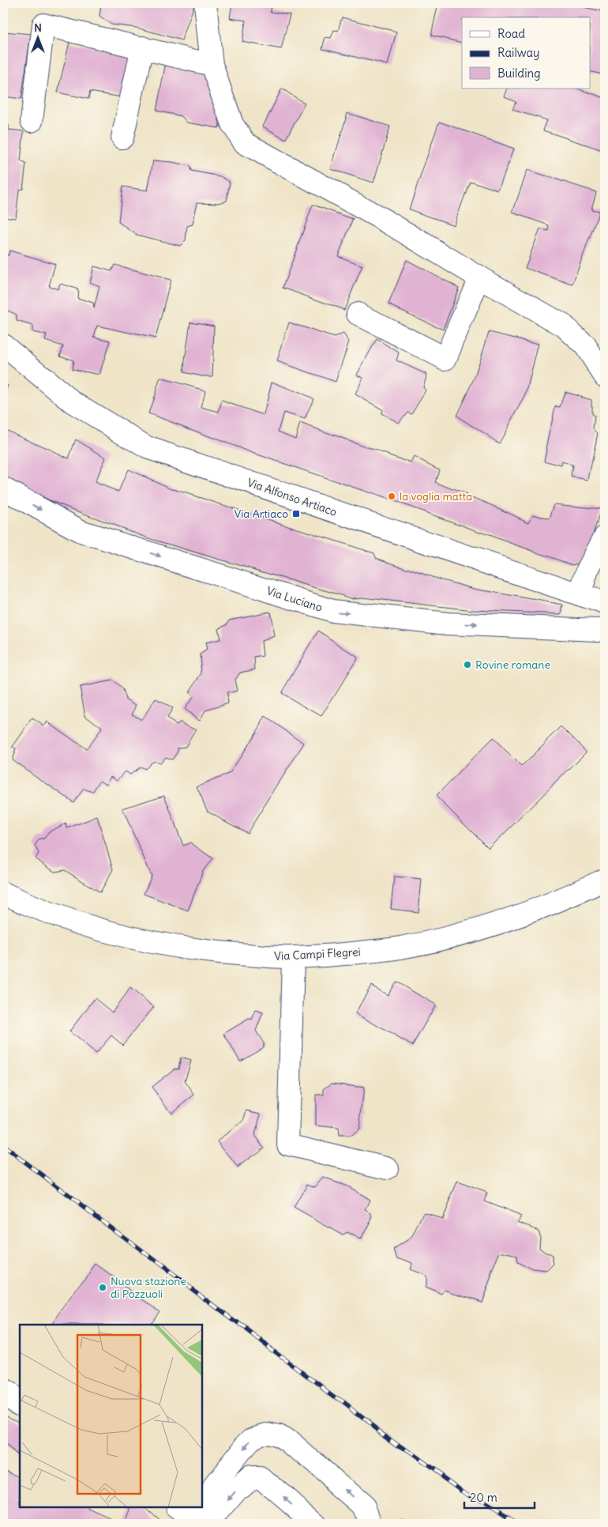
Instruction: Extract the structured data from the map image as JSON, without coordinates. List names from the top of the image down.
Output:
{
  "streets": {
    "street": ["Via Alfonso Artiaco", "Via Luciano", "Via Campi Flegrei"]
  },
  "one_way": ["Via Luciano"],
  "places": {
    "other": ["la voglia matta", "Rovine romane", "Nuova stazione di Pozzuoli"],
    "transit": ["Via Artiaco"]
  },
  "legend": ["Road", "Railway", "Building"],
  "scale_bar": "20 m",
  "north": "top"
}
